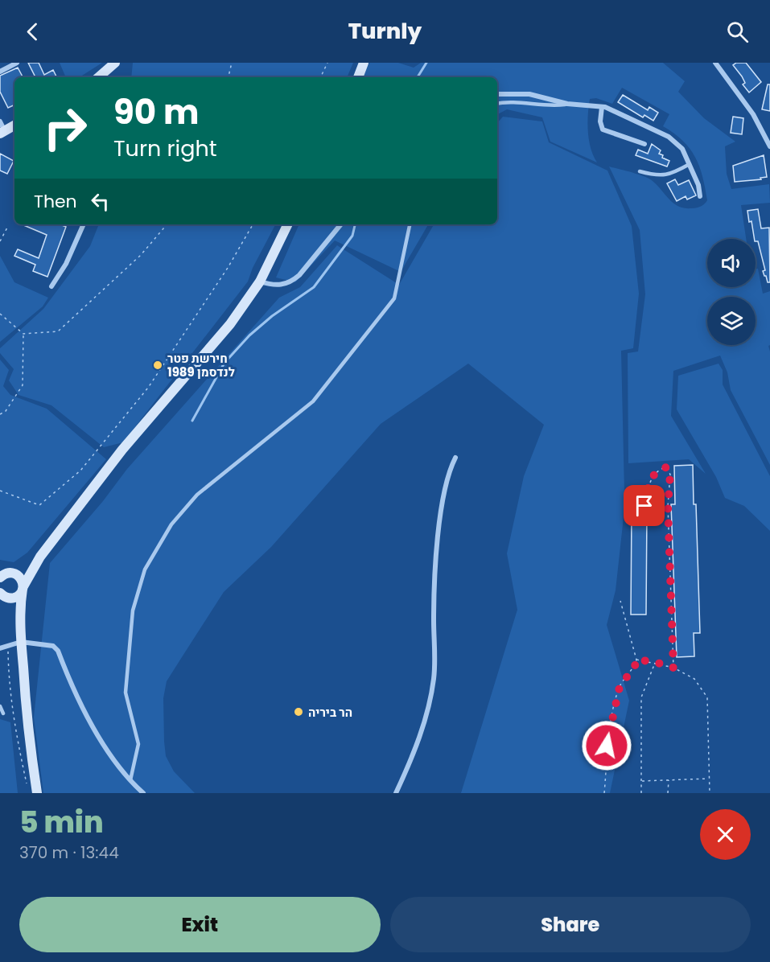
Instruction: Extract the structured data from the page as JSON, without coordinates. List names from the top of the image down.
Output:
{
  "places": ["חירשת פטר לנדסמן 1989", "הר ביריה"],
  "page": {
    "header": "Turnly",
    "turn": ["90 m", "Turn right"],
    "then": "Then",
    "heading": ["5 min", "370 m · 13:44"],
    "buttons": ["Exit", "Share"]
  }
}
